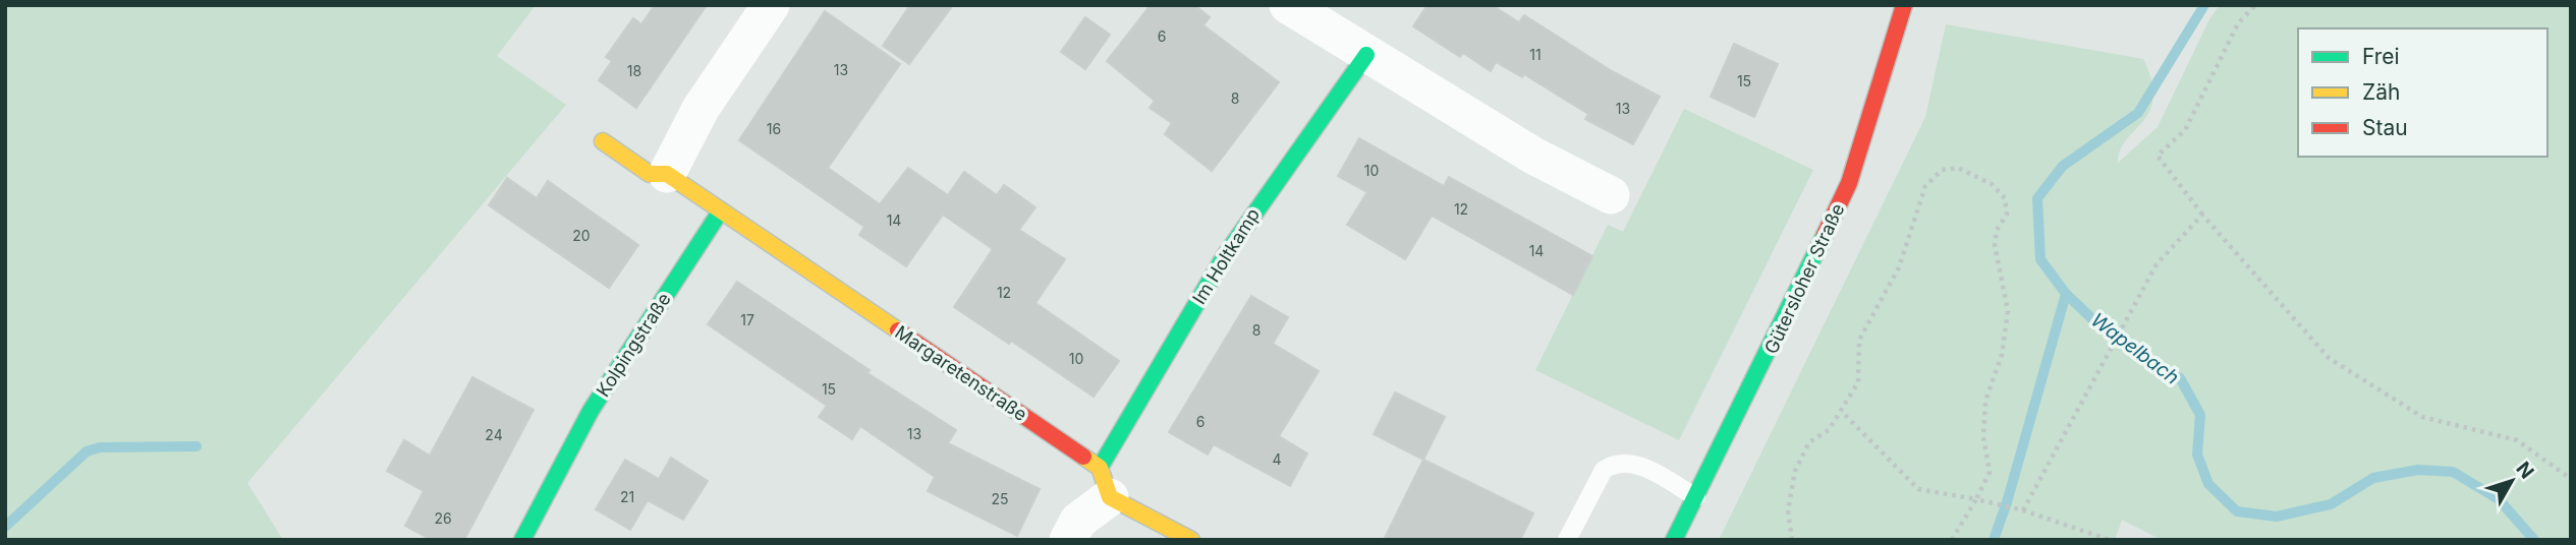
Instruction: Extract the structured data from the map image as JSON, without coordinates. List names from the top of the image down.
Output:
{
  "streets": {
    "street": [
      "Im Holtkamp",
      "Gütersloher Straße",
      "Kolpingstraße",
      "Margaretenstraße"
    ]
  },
  "crossings": [
    ["Im Holtkamp", "Margaretenstraße"],
    ["Kolpingstraße", "Margaretenstraße"]
  ],
  "water": ["Wapelbach"],
  "house_numbers": [
    "6",
    "11",
    "13",
    "18",
    "15",
    "8",
    "13",
    "16",
    "10",
    "12",
    "14",
    "20",
    "14",
    "12",
    "17",
    "8",
    "10",
    "15",
    "6",
    "13",
    "24",
    "4",
    "21",
    "25",
    "26"
  ],
  "legend": ["Frei", "Zäh", "Stau"],
  "north": "top right"
}
